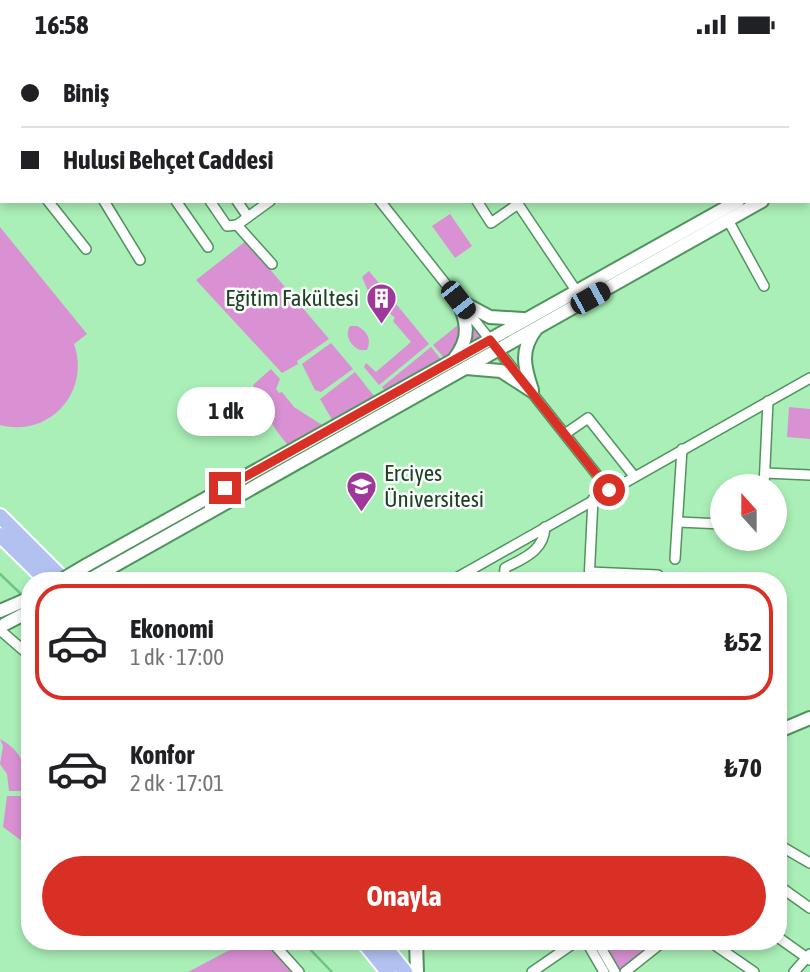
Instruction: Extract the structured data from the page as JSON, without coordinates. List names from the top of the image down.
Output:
{
  "places": {
    "building": ["Eğitim Fakültesi"],
    "school or university": ["Erciyes Üniversitesi"]
  },
  "north": "top",
  "page": {
    "status": "16:58",
    "banner": ["Biniş", "Hulusi Behçet Caddesi"],
    "bubble": "1 dk",
    "list": [
      {
        "name": "Ekonomi",
        "note": "1 dk · 17:00",
        "value": "₺52"
      },
      {
        "name": "Konfor",
        "note": "2 dk · 17:01",
        "value": "₺70"
      }
    ],
    "buttons": "Onayla"
  }
}
